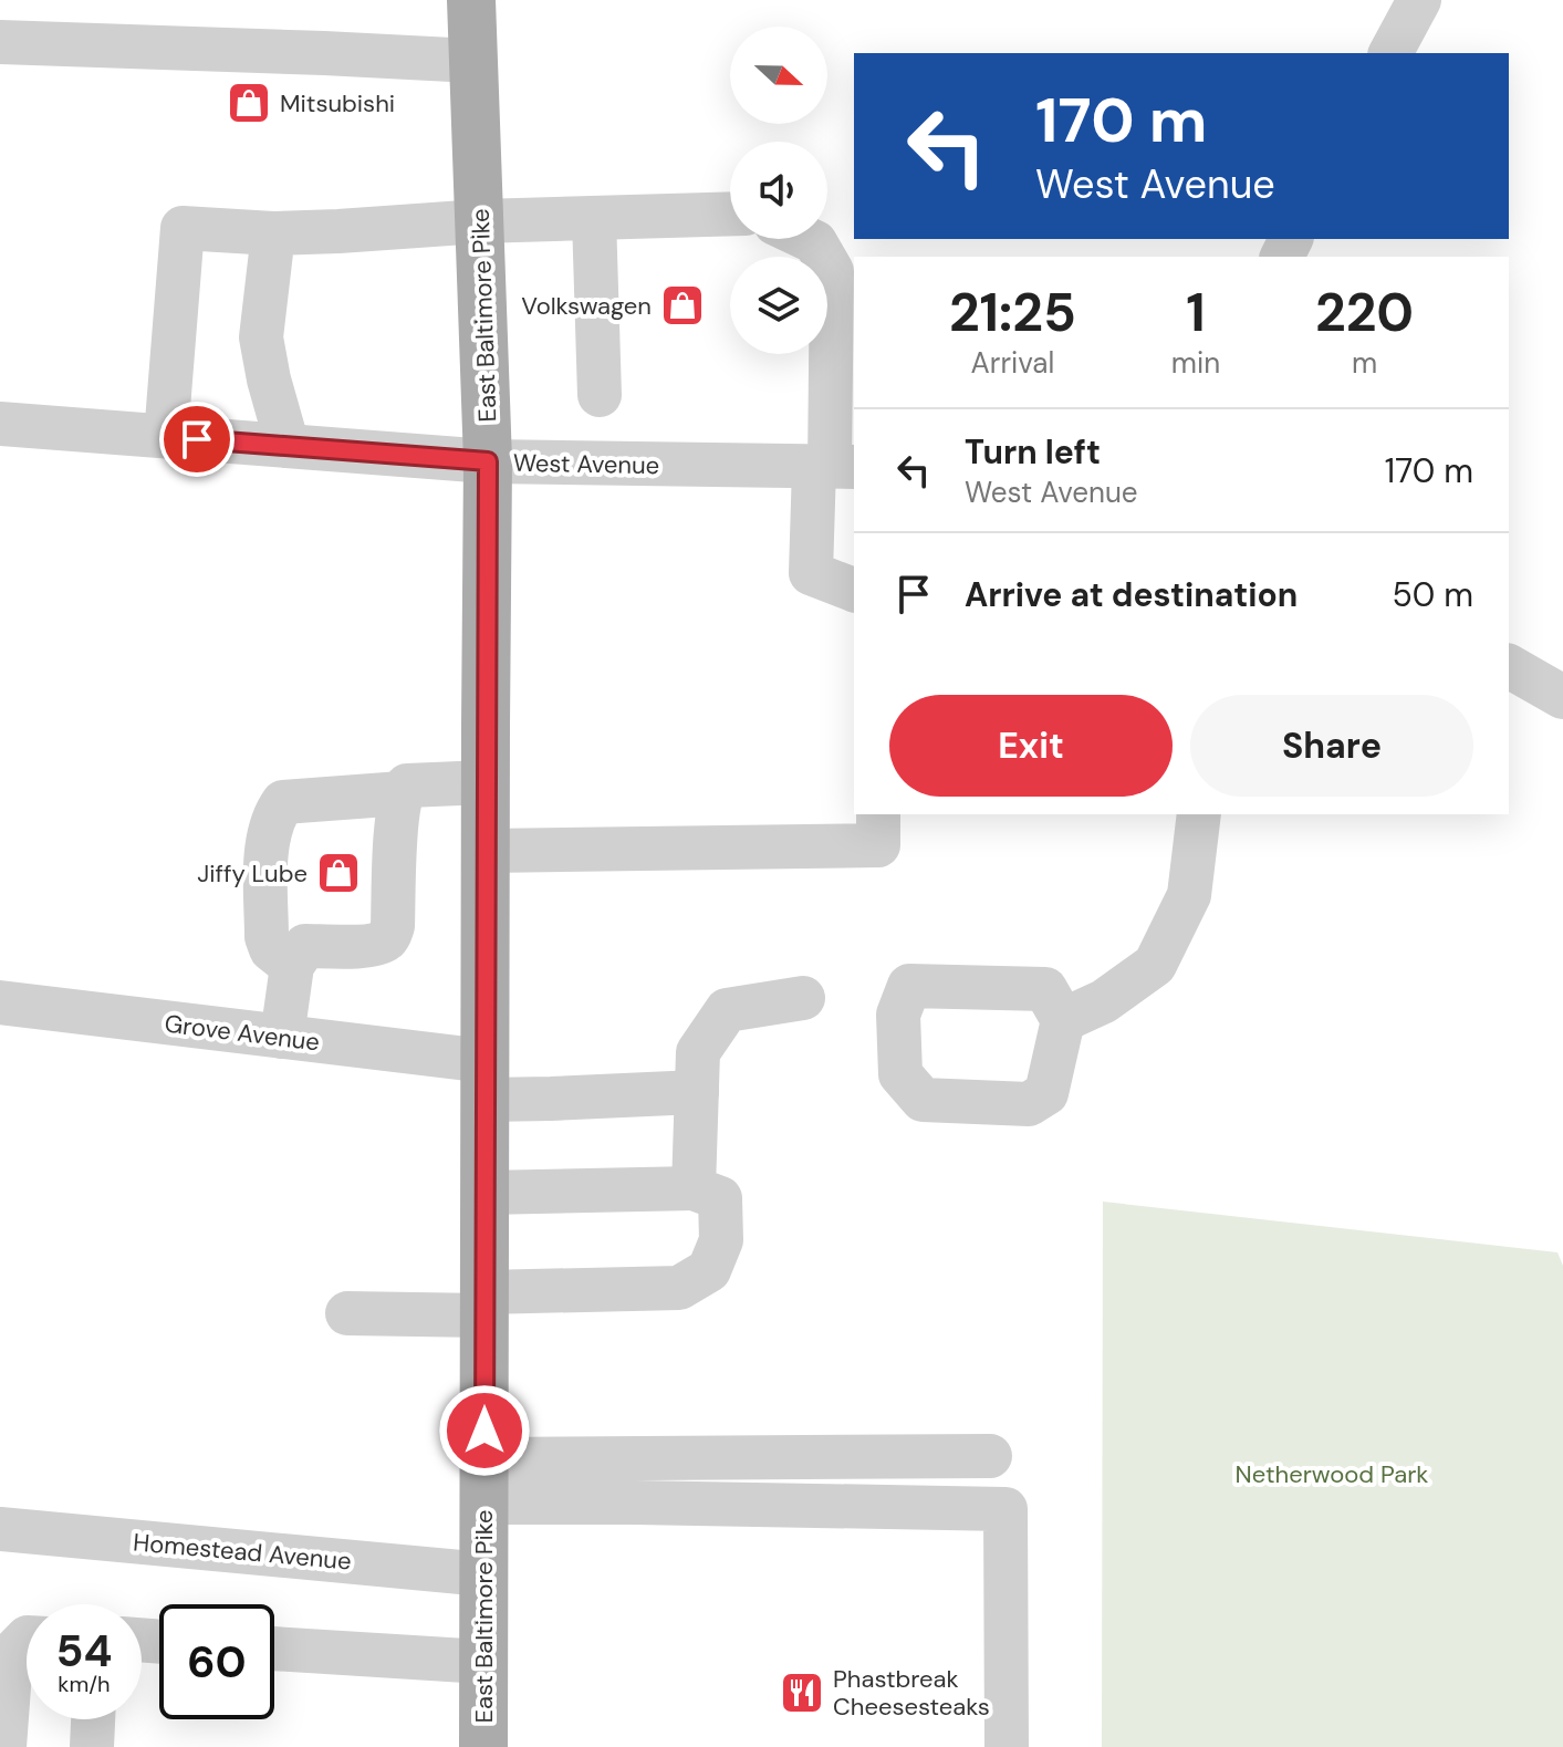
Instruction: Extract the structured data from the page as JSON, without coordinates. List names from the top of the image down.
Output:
{
  "streets": {
    "main road": ["East Baltimore Pike"],
    "street": ["West Avenue", "Grove Avenue", "Homestead Avenue"]
  },
  "crossings": [
    ["East Baltimore Pike", "West Avenue"],
    ["East Baltimore Pike", "Grove Avenue"],
    ["East Baltimore Pike", "Homestead Avenue"]
  ],
  "parks": ["Netherwood Park"],
  "places": {
    "shop": ["Mitsubishi", "Volkswagen", "Jiffy Lube"],
    "restaurant": ["Phastbreak Cheesesteaks"]
  },
  "north": "right",
  "page": {
    "turn": ["170 m", "West Avenue"],
    "eta": [
      "21:25",
      "Arrival",
      "1",
      "min",
      "220",
      "m"
    ],
    "list": [
      {
        "name": "Turn left",
        "note": "West Avenue",
        "value": "170 m"
      },
      {
        "name": "Arrive at destination",
        "value": "50 m"
      }
    ],
    "buttons": ["Exit", "Share"],
    "speed": "54 km/h",
    "limit": "60"
  }
}
